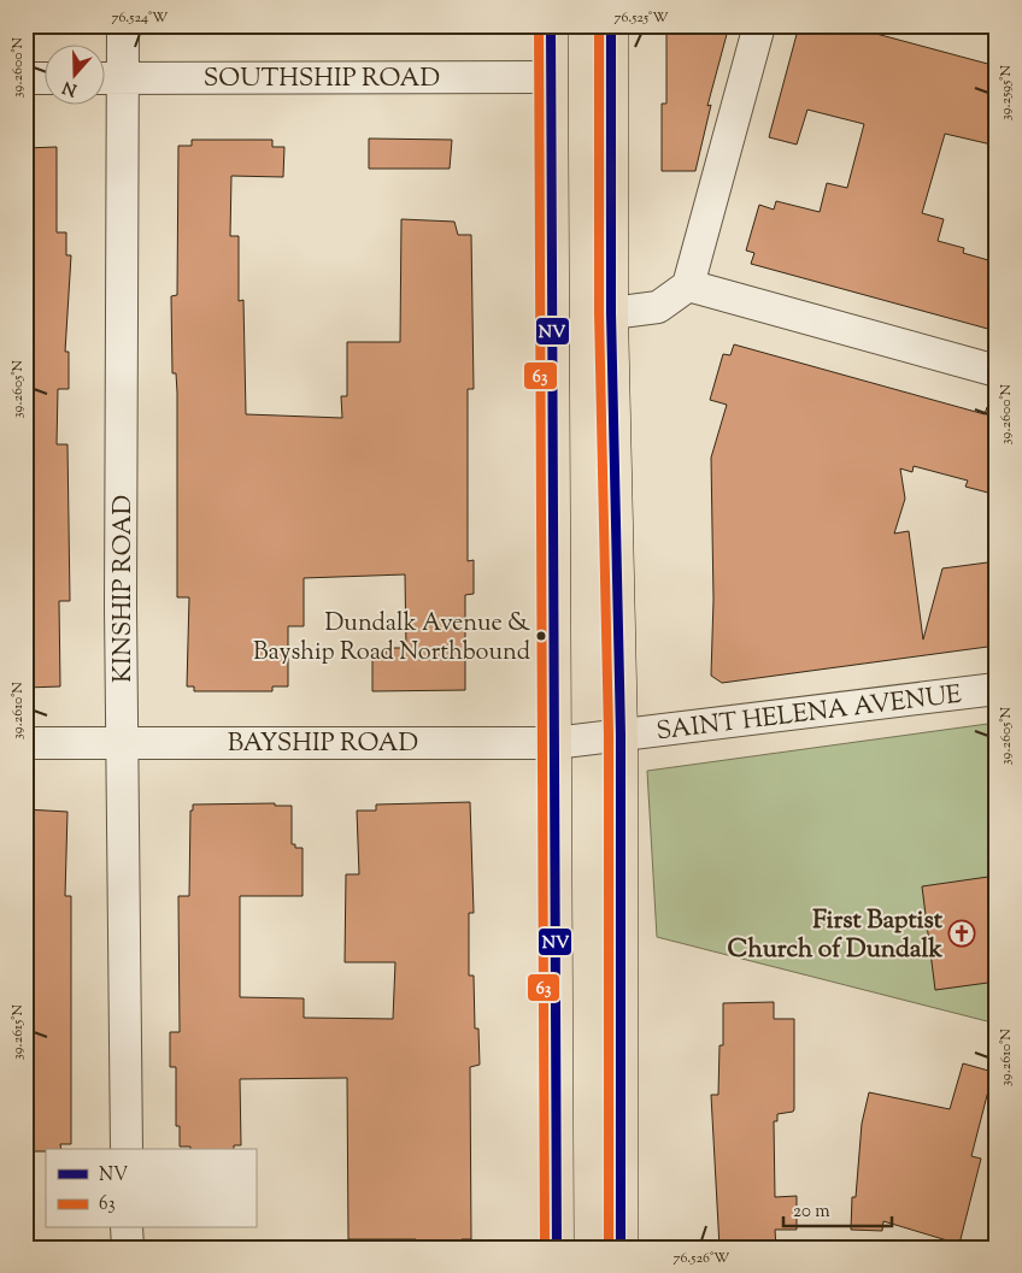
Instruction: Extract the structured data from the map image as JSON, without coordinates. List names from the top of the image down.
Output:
{
  "streets": {
    "street": [
      "SOUTHSHIP ROAD",
      "KINSHIP ROAD",
      "SAINT HELENA AVENUE",
      "BAYSHIP ROAD"
    ]
  },
  "crossings": [
    ["SOUTHSHIP ROAD", "KINSHIP ROAD"],
    ["KINSHIP ROAD", "BAYSHIP ROAD"],
    ["SAINT HELENA AVENUE", "BAYSHIP ROAD"]
  ],
  "places": {
    "other": ["Dundalk Avenue & Bayship Road Northbound"],
    "church": ["First Baptist Church of Dundalk"]
  },
  "lines": ["transit line NV", "transit line 63"],
  "legend": ["NV", "63"],
  "scale_bar": "20 m",
  "north": "bottom",
  "coordinates": [
    "76.524°W",
    "76.525°W",
    "39.2600°N",
    "39.2595°N",
    "39.2605°N",
    "39.2610°N",
    "39.2615°N",
    "76.526°W"
  ]
}
